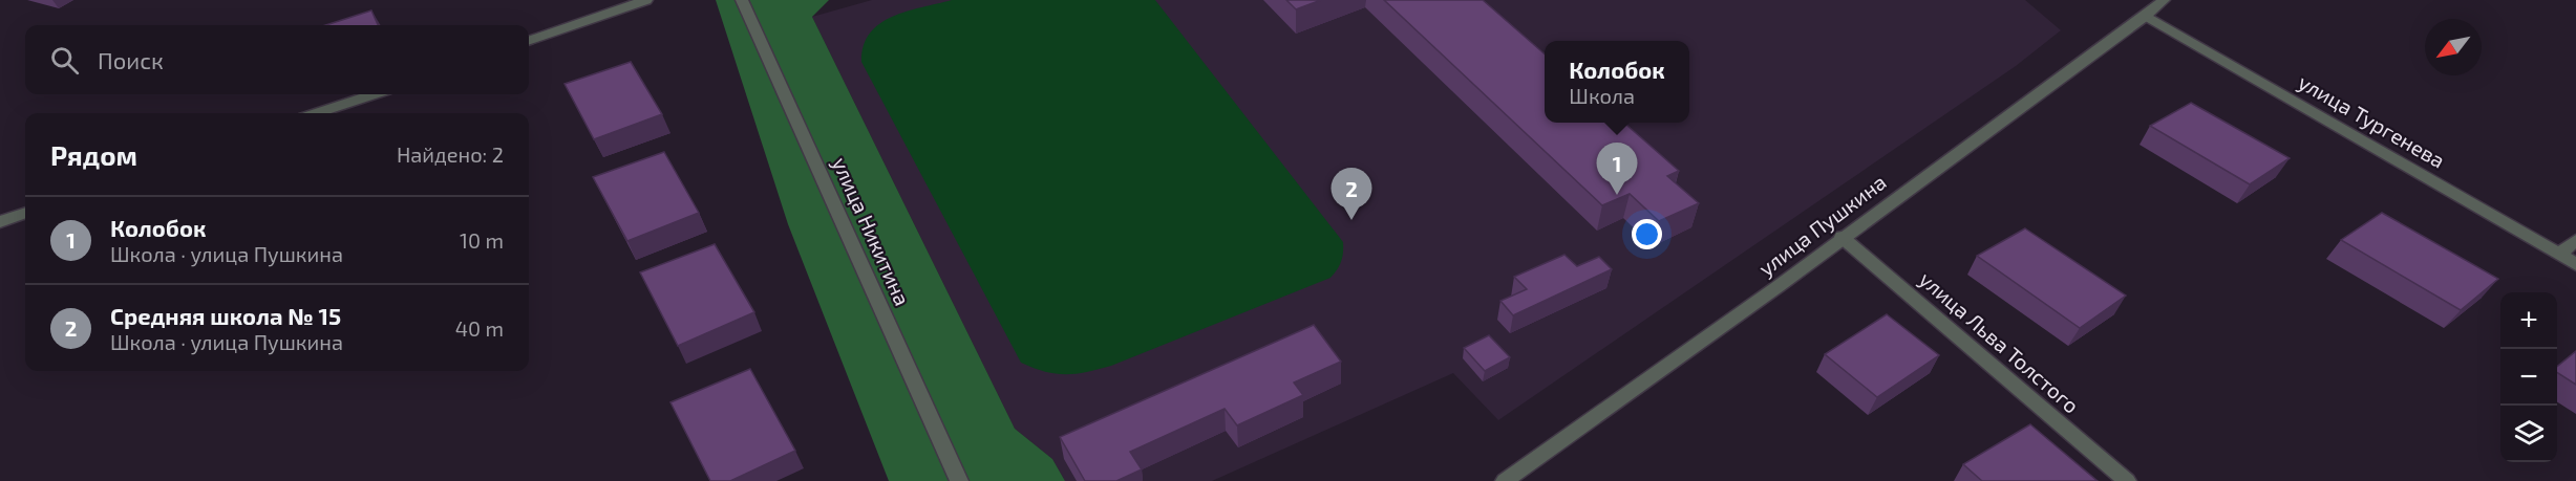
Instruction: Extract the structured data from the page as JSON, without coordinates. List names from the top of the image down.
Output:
{
  "streets": {
    "street": [
      "улица Тургенева",
      "улица Пушкина",
      "улица Никитина",
      "улица Льва Толстого"
    ]
  },
  "crossings": [
    ["улица Тургенева", "улица Пушкина"],
    ["улица Пушкина", "улица Льва Толстого"]
  ],
  "north": "bottom left",
  "page": {
    "search": "Поиск",
    "popup": ["Колобок", "Школа"],
    "heading": ["Рядом", "Найдено: 2"],
    "pins": ["1", "2"],
    "list": [
      {
        "mark": "1",
        "name": "Колобок",
        "note": "Школа · улица Пушкина",
        "value": "10 m"
      },
      {
        "mark": "2",
        "name": "Средняя школа № 15",
        "note": "Школа · улица Пушкина",
        "value": "40 m"
      }
    ],
    "map_buttons": ["+", "−"]
  }
}
